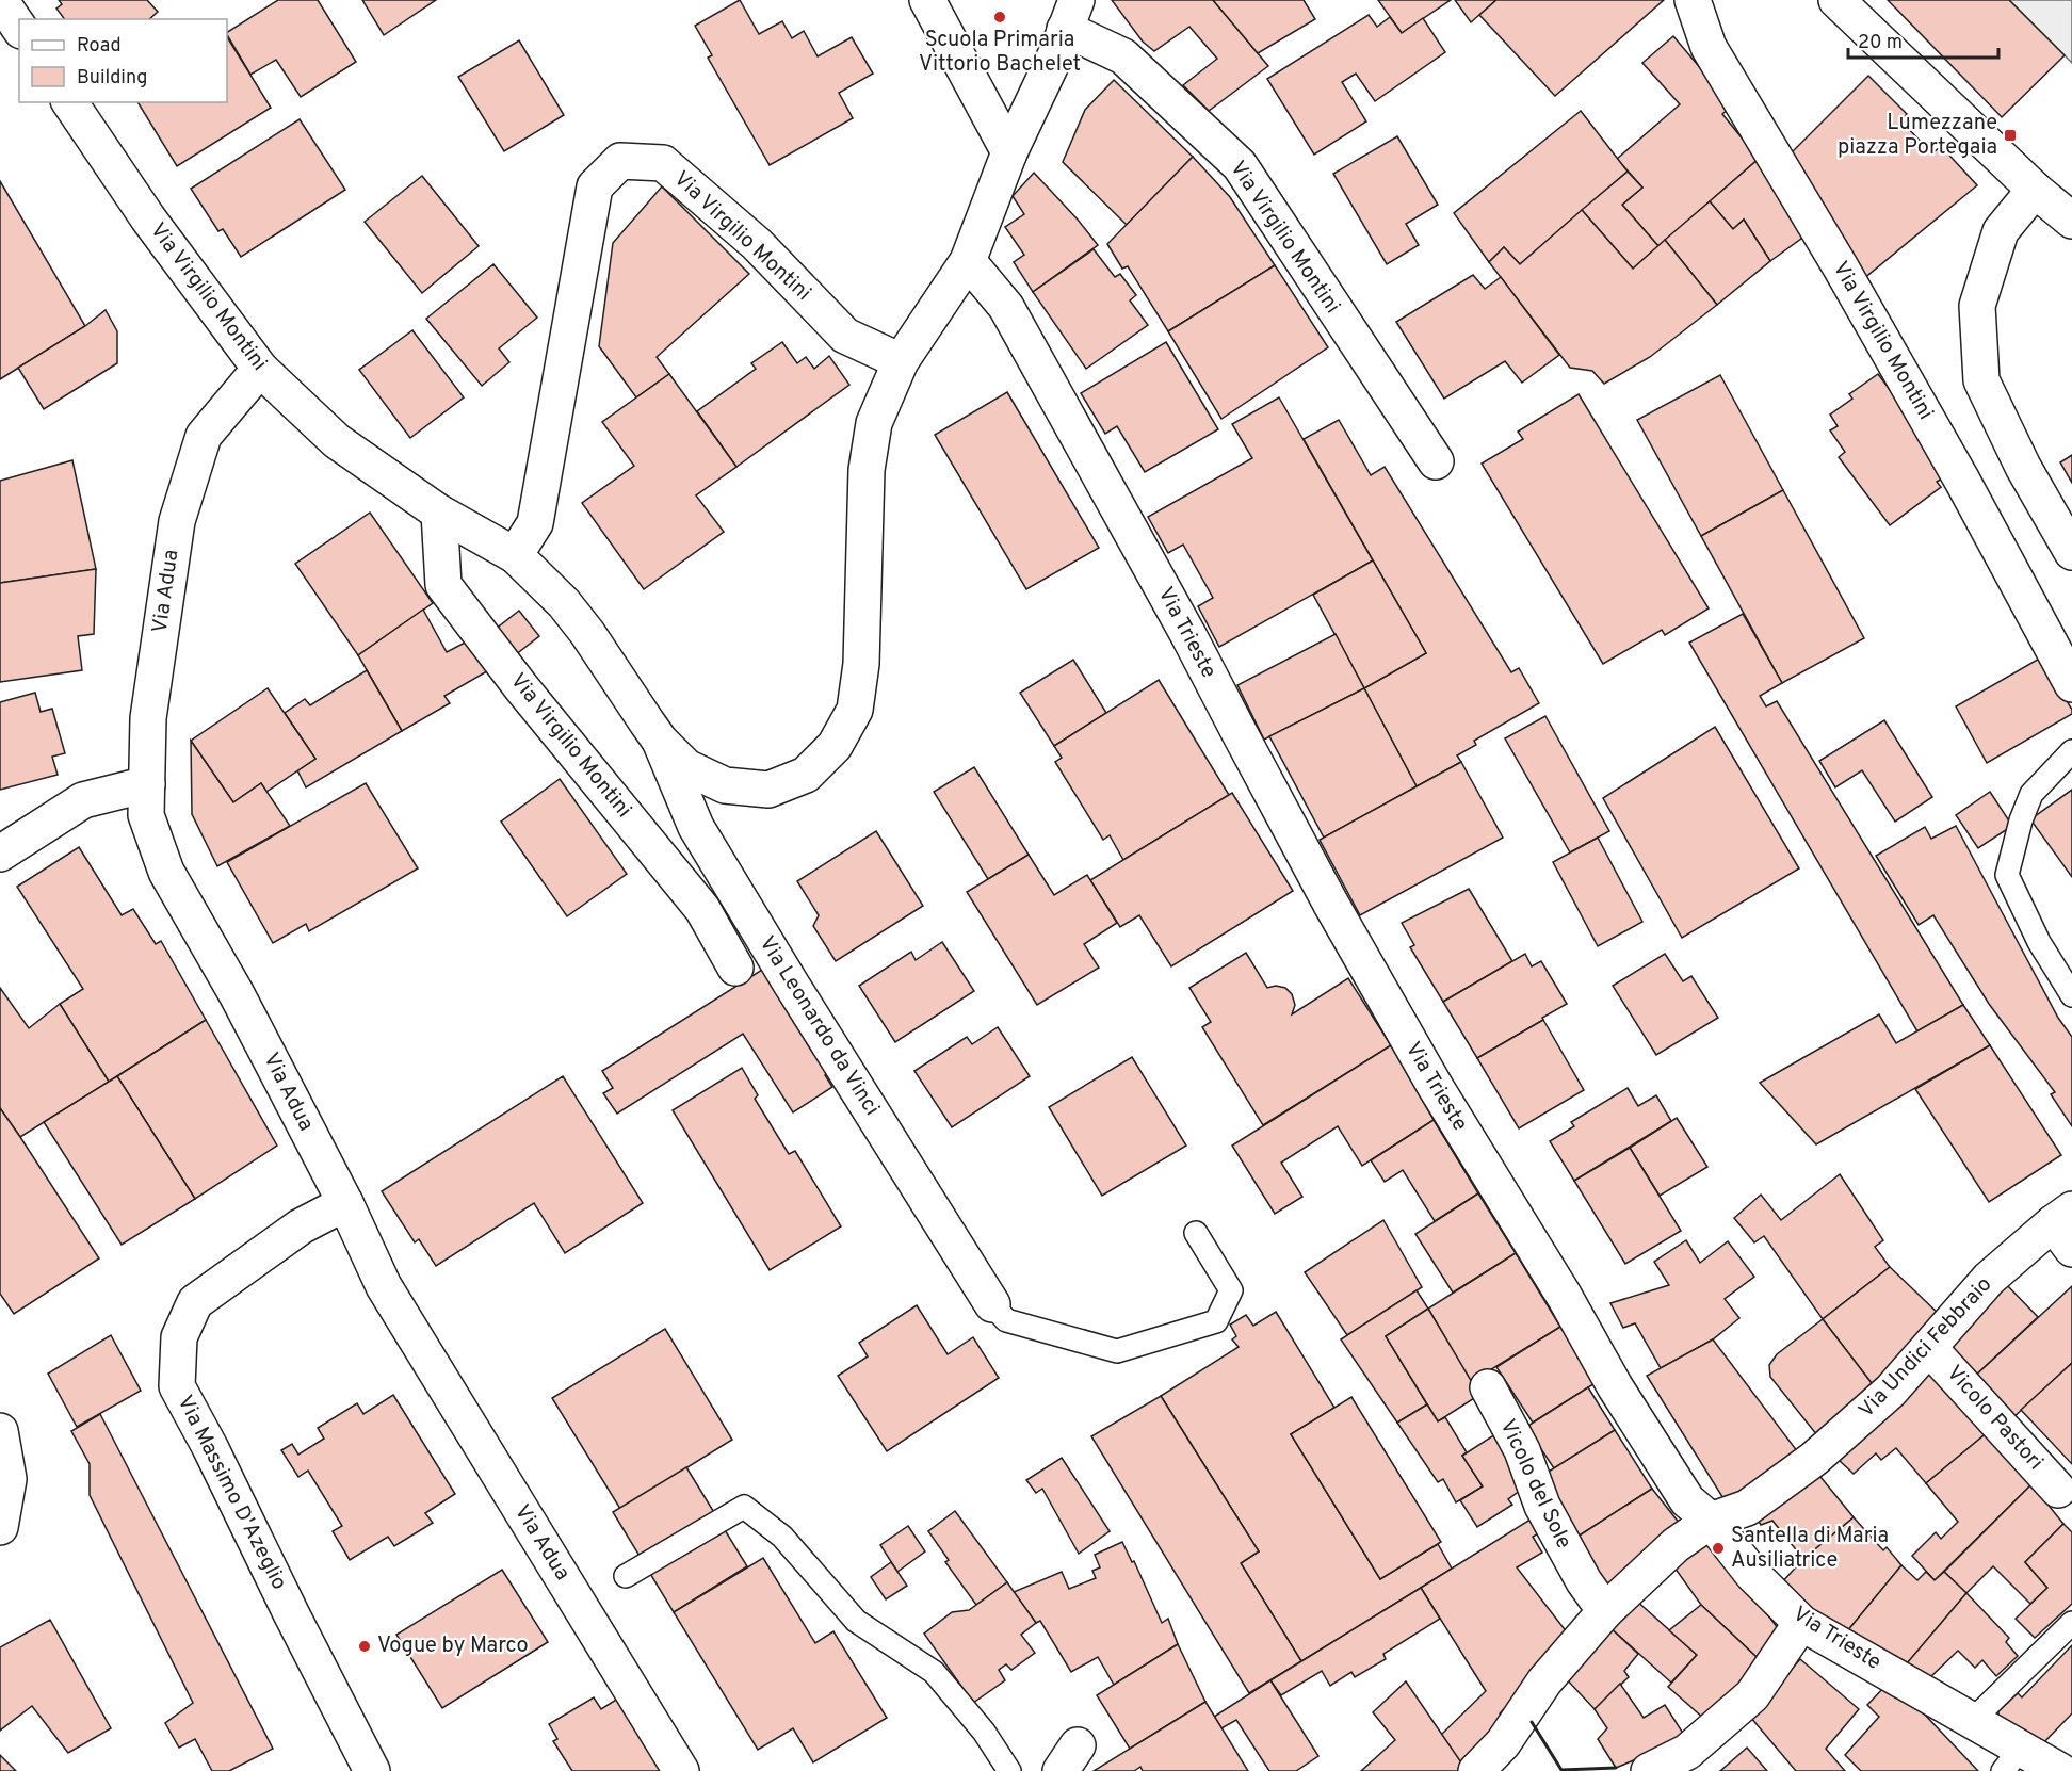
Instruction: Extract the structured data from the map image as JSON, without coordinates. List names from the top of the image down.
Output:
{
  "streets": {
    "street": [
      "Via Virgilio Montini",
      "Via Adua",
      "Via Trieste",
      "Via Leonardo da Vinci",
      "Via Undici Febbraio",
      "Vicolo Pastori",
      "Vicolo del Sole",
      "Via Massimo D'Azeglio"
    ]
  },
  "crossings": [
    ["Via Virgilio Montini", "Via Adua"],
    ["Via Virgilio Montini", "Via Trieste"],
    ["Via Virgilio Montini", "Via Leonardo da Vinci"],
    ["Via Adua", "Via Massimo D'Azeglio"],
    ["Via Trieste", "Via Undici Febbraio"],
    ["Via Undici Febbraio", "Vicolo Pastori"],
    ["Via Undici Febbraio", "Vicolo del Sole"]
  ],
  "places": {
    "other": ["Scuola Primaria Vittorio Bachelet", "Santella di Maria Ausiliatrice", "Vogue by Marco"],
    "transit": ["Lumezzane piazza Portegaia"]
  },
  "legend": ["Road", "Building"],
  "scale_bar": "20 m"
}
